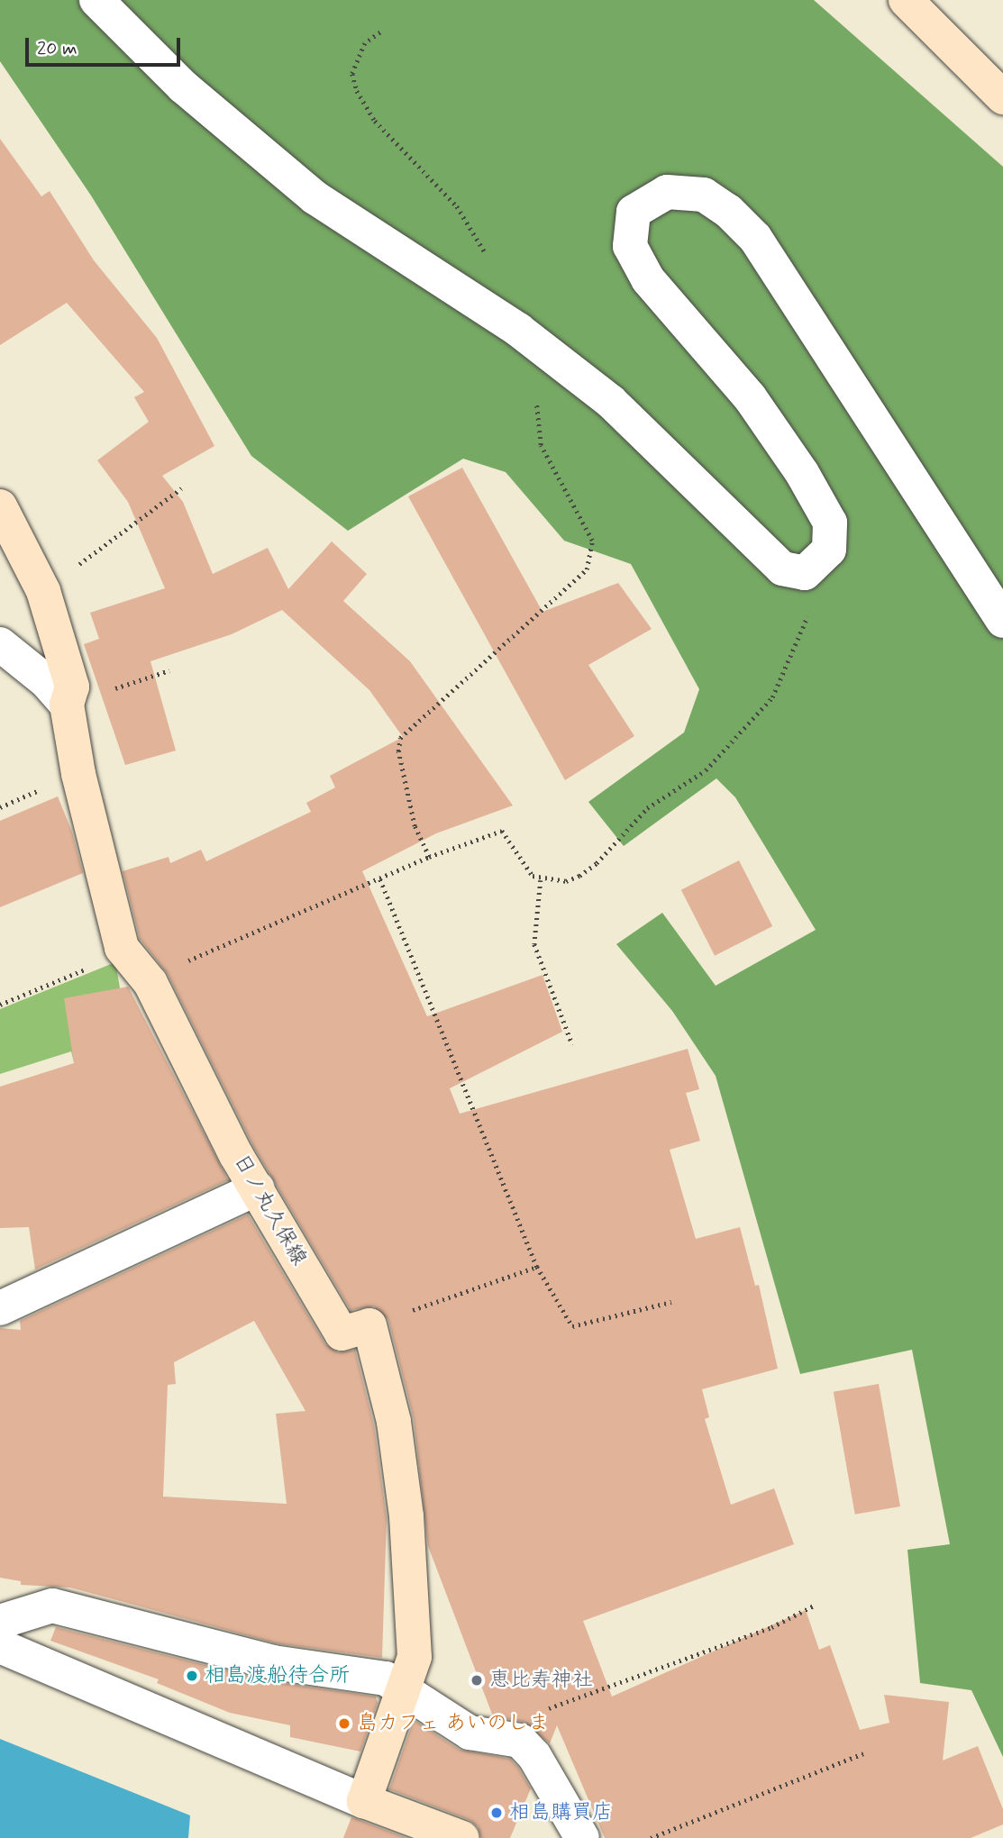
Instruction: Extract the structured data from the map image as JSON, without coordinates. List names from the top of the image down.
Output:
{
  "streets": {
    "main road": ["日ノ丸久保線"]
  },
  "places": [
    "相島渡船待合所",
    "恵比寿神社",
    "島カフェ あいのしま",
    "相島購買店"
  ],
  "scale_bar": "20 m"
}
